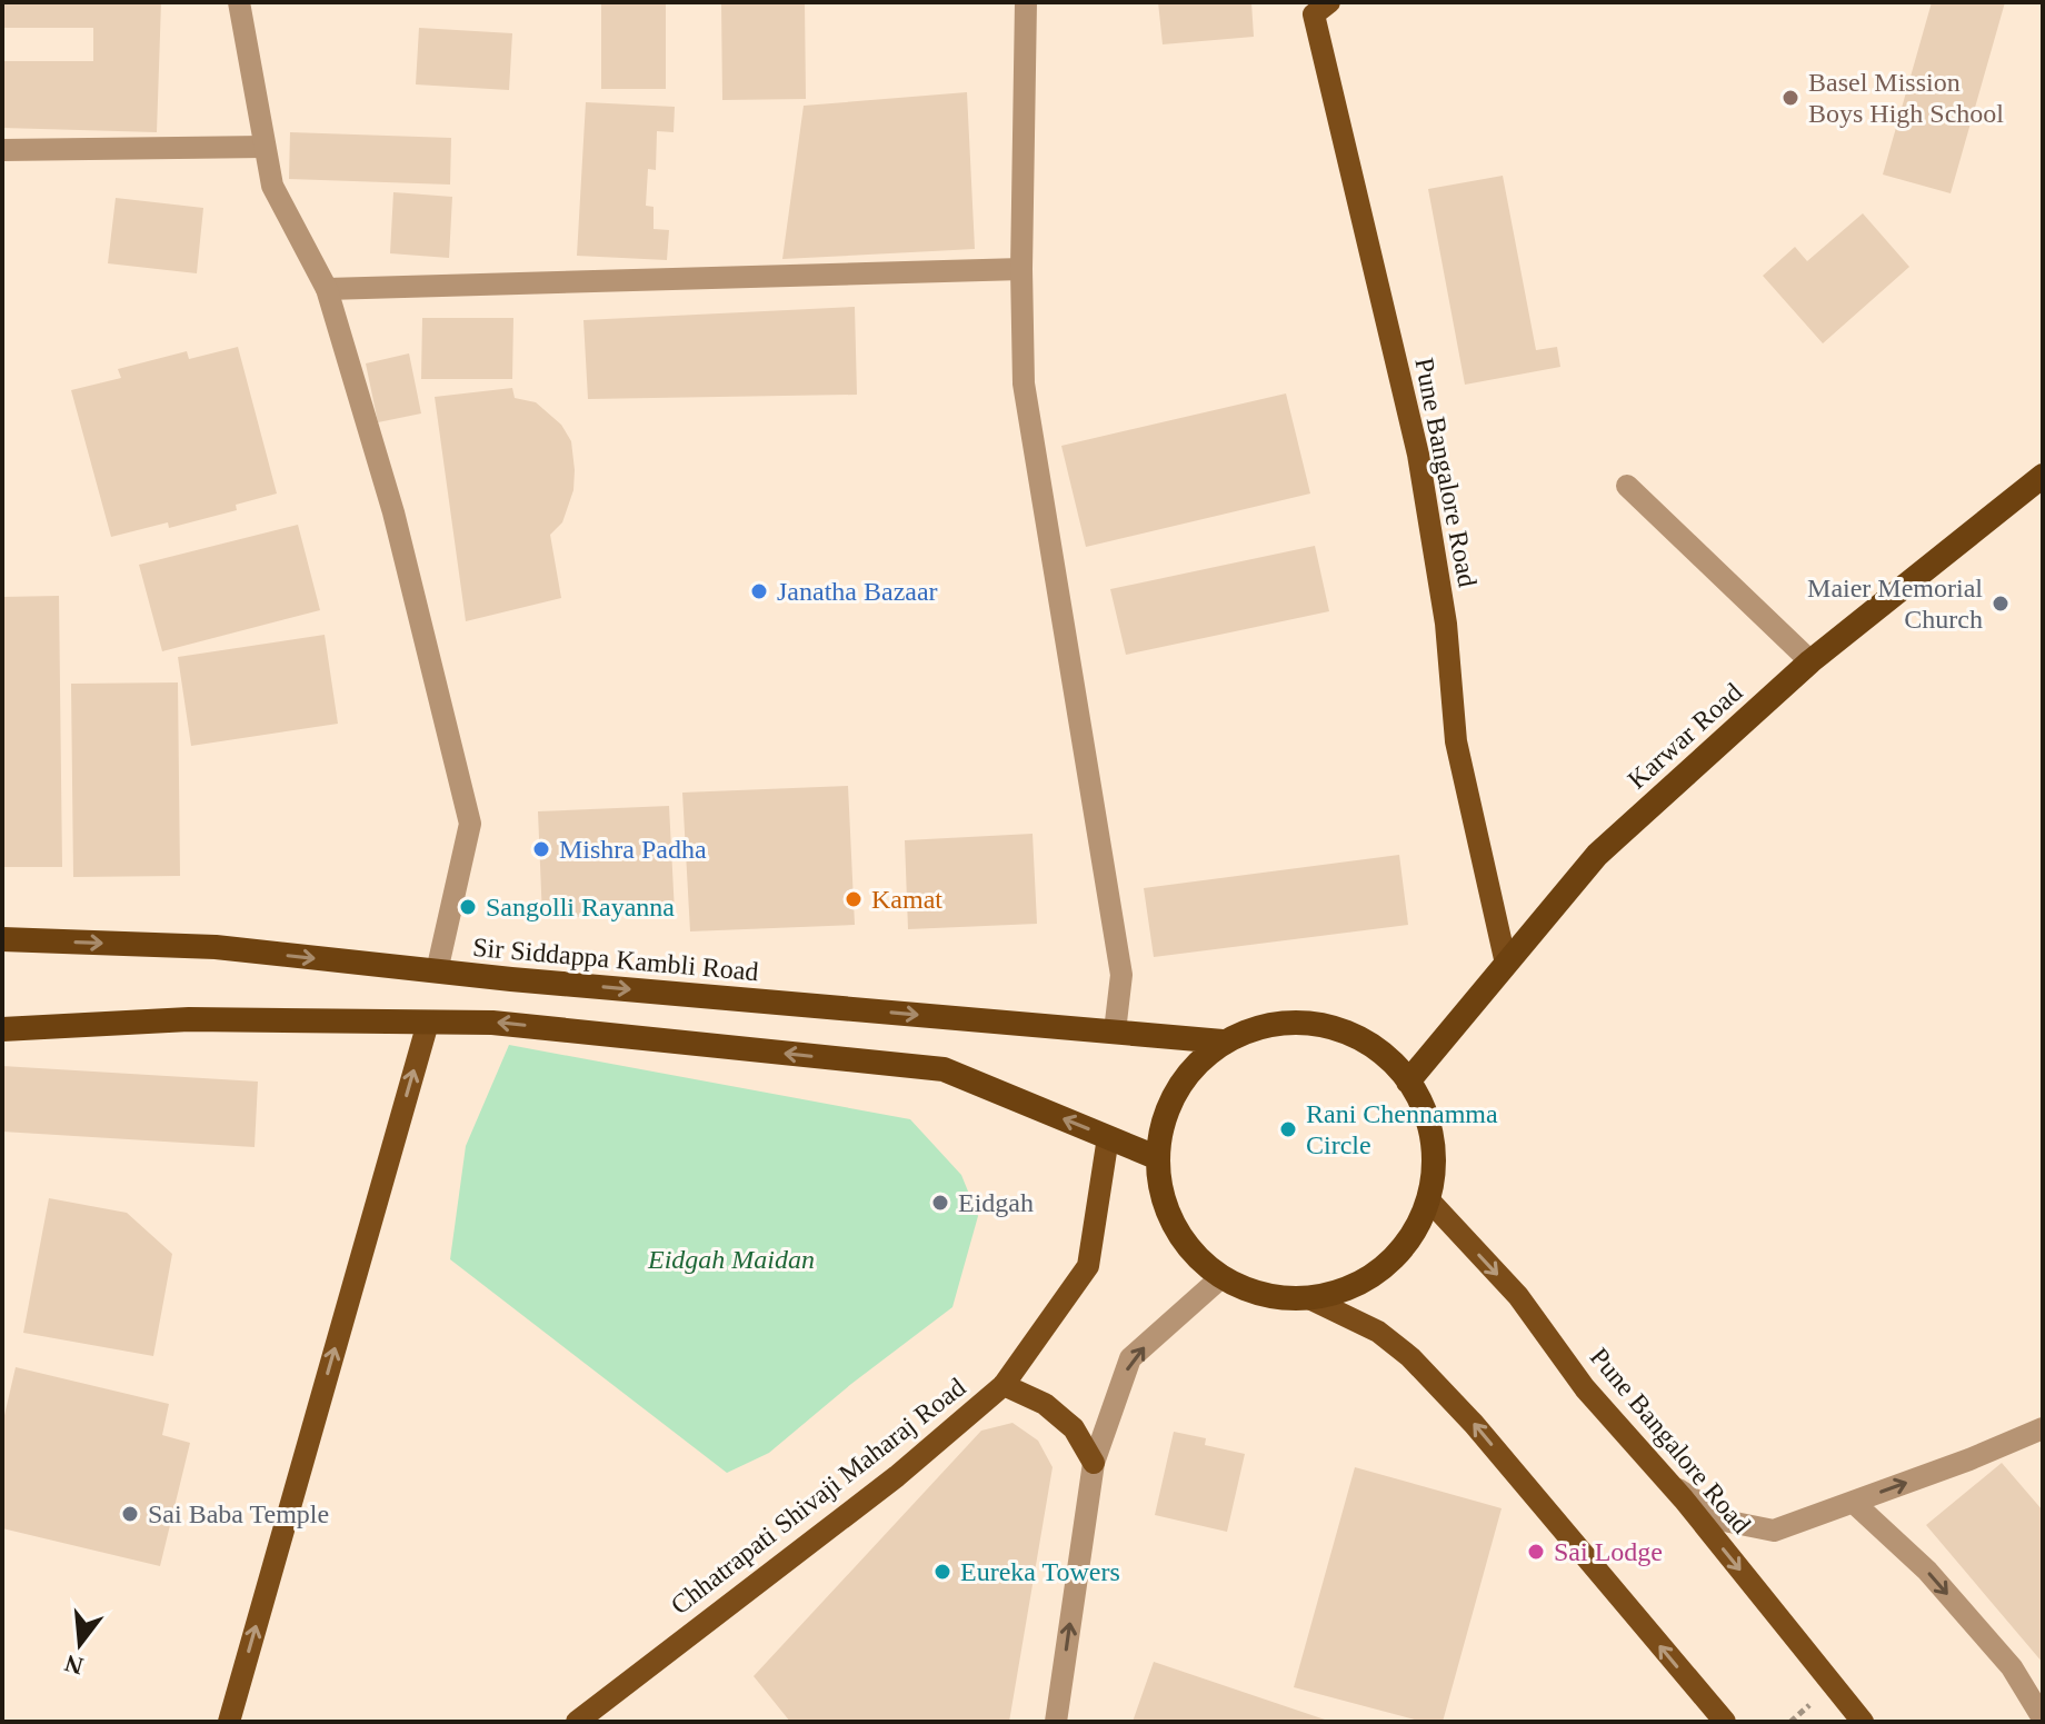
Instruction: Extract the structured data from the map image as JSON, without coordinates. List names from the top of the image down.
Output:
{
  "streets": {
    "highway": ["Karwar Road", "Sir Siddappa Kambli Road"],
    "main road": ["Pune Bangalore Road", "Chhatrapati Shivaji Maharaj Road"]
  },
  "crossings": [
    ["Pune Bangalore Road", "Karwar Road"],
    ["Pune Bangalore Road", "Sir Siddappa Kambli Road"],
    ["Karwar Road", "Sir Siddappa Kambli Road"]
  ],
  "parks": ["Eidgah Maidan"],
  "places": [
    "Basel Mission Boys High School",
    "Janatha Bazaar",
    "Maier Memorial Church",
    "Mishra Padha",
    "Kamat",
    "Sangolli Rayanna",
    "Rani Chennamma Circle",
    "Eidgah",
    "Sai Baba Temple",
    "Sai Lodge",
    "Eureka Towers"
  ],
  "north": "bottom"
}
